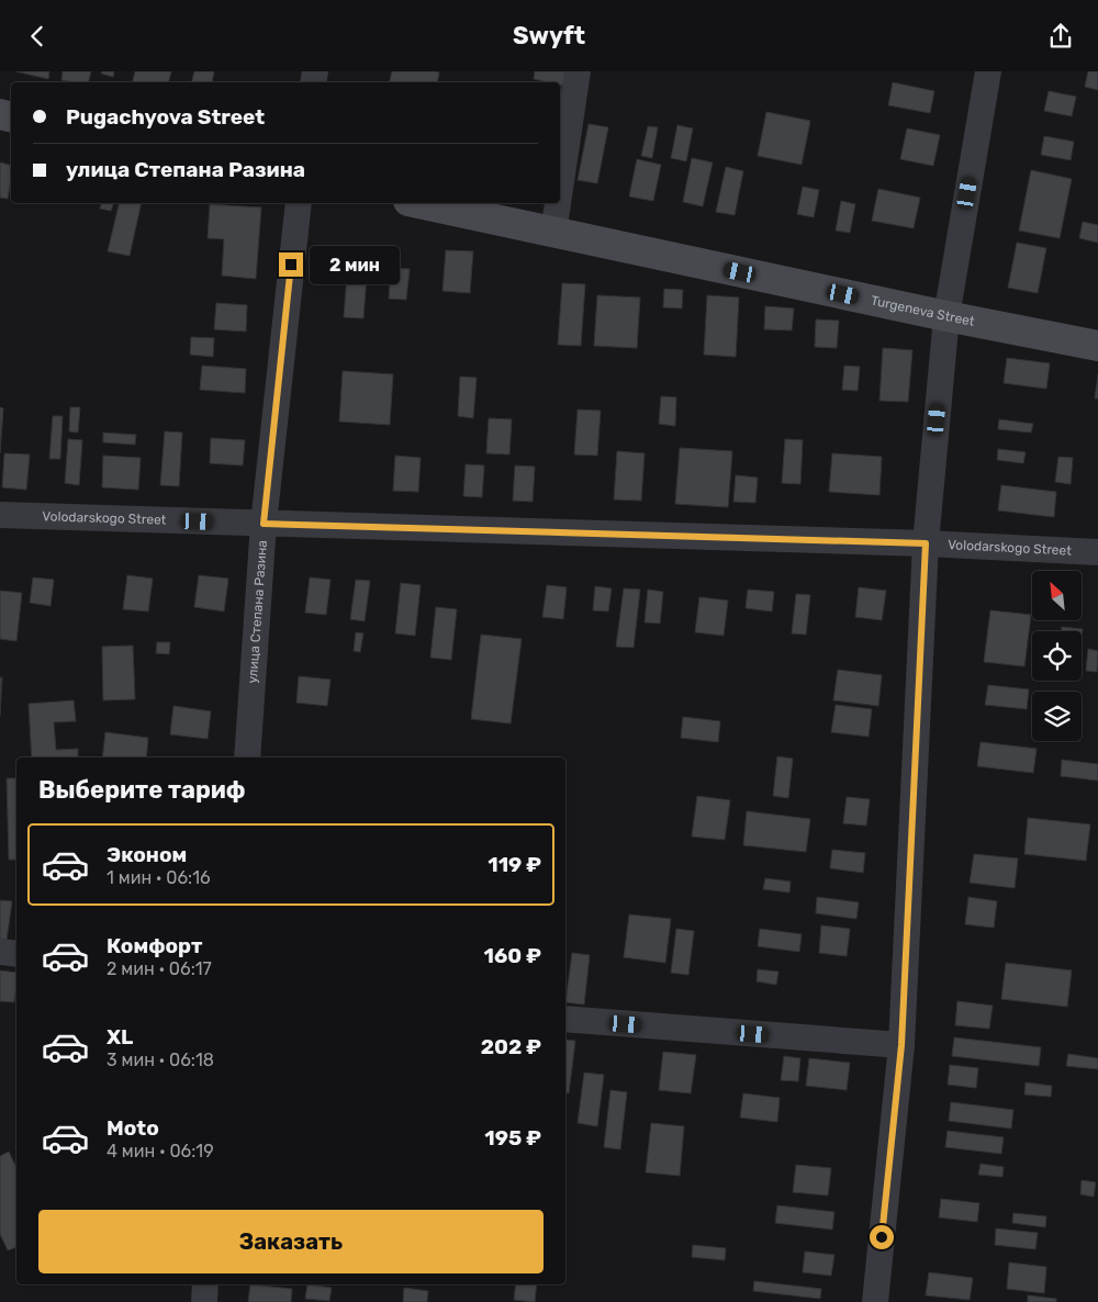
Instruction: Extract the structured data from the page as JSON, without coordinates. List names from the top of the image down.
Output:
{
  "streets": {
    "main road": ["Turgeneva Street"],
    "street": ["Volodarskogo Street", "улица Степана Разина"]
  },
  "crossings": [
    ["Volodarskogo Street", "улица Степана Разина"]
  ],
  "north": "top left",
  "page": {
    "header": "Swyft",
    "banner": ["Pugachyova Street", "улица Степана Разина"],
    "bubble": "2 мин",
    "heading": "Выберите тариф",
    "list": [
      {
        "name": "Эконом",
        "note": "1 мин · 06:16",
        "value": "119 ₽"
      },
      {
        "name": "Комфорт",
        "note": "2 мин · 06:17",
        "value": "160 ₽"
      },
      {
        "name": "XL",
        "note": "3 мин · 06:18",
        "value": "202 ₽"
      },
      {
        "name": "Moto",
        "note": "4 мин · 06:19",
        "value": "195 ₽"
      }
    ],
    "buttons": "Заказать"
  }
}
